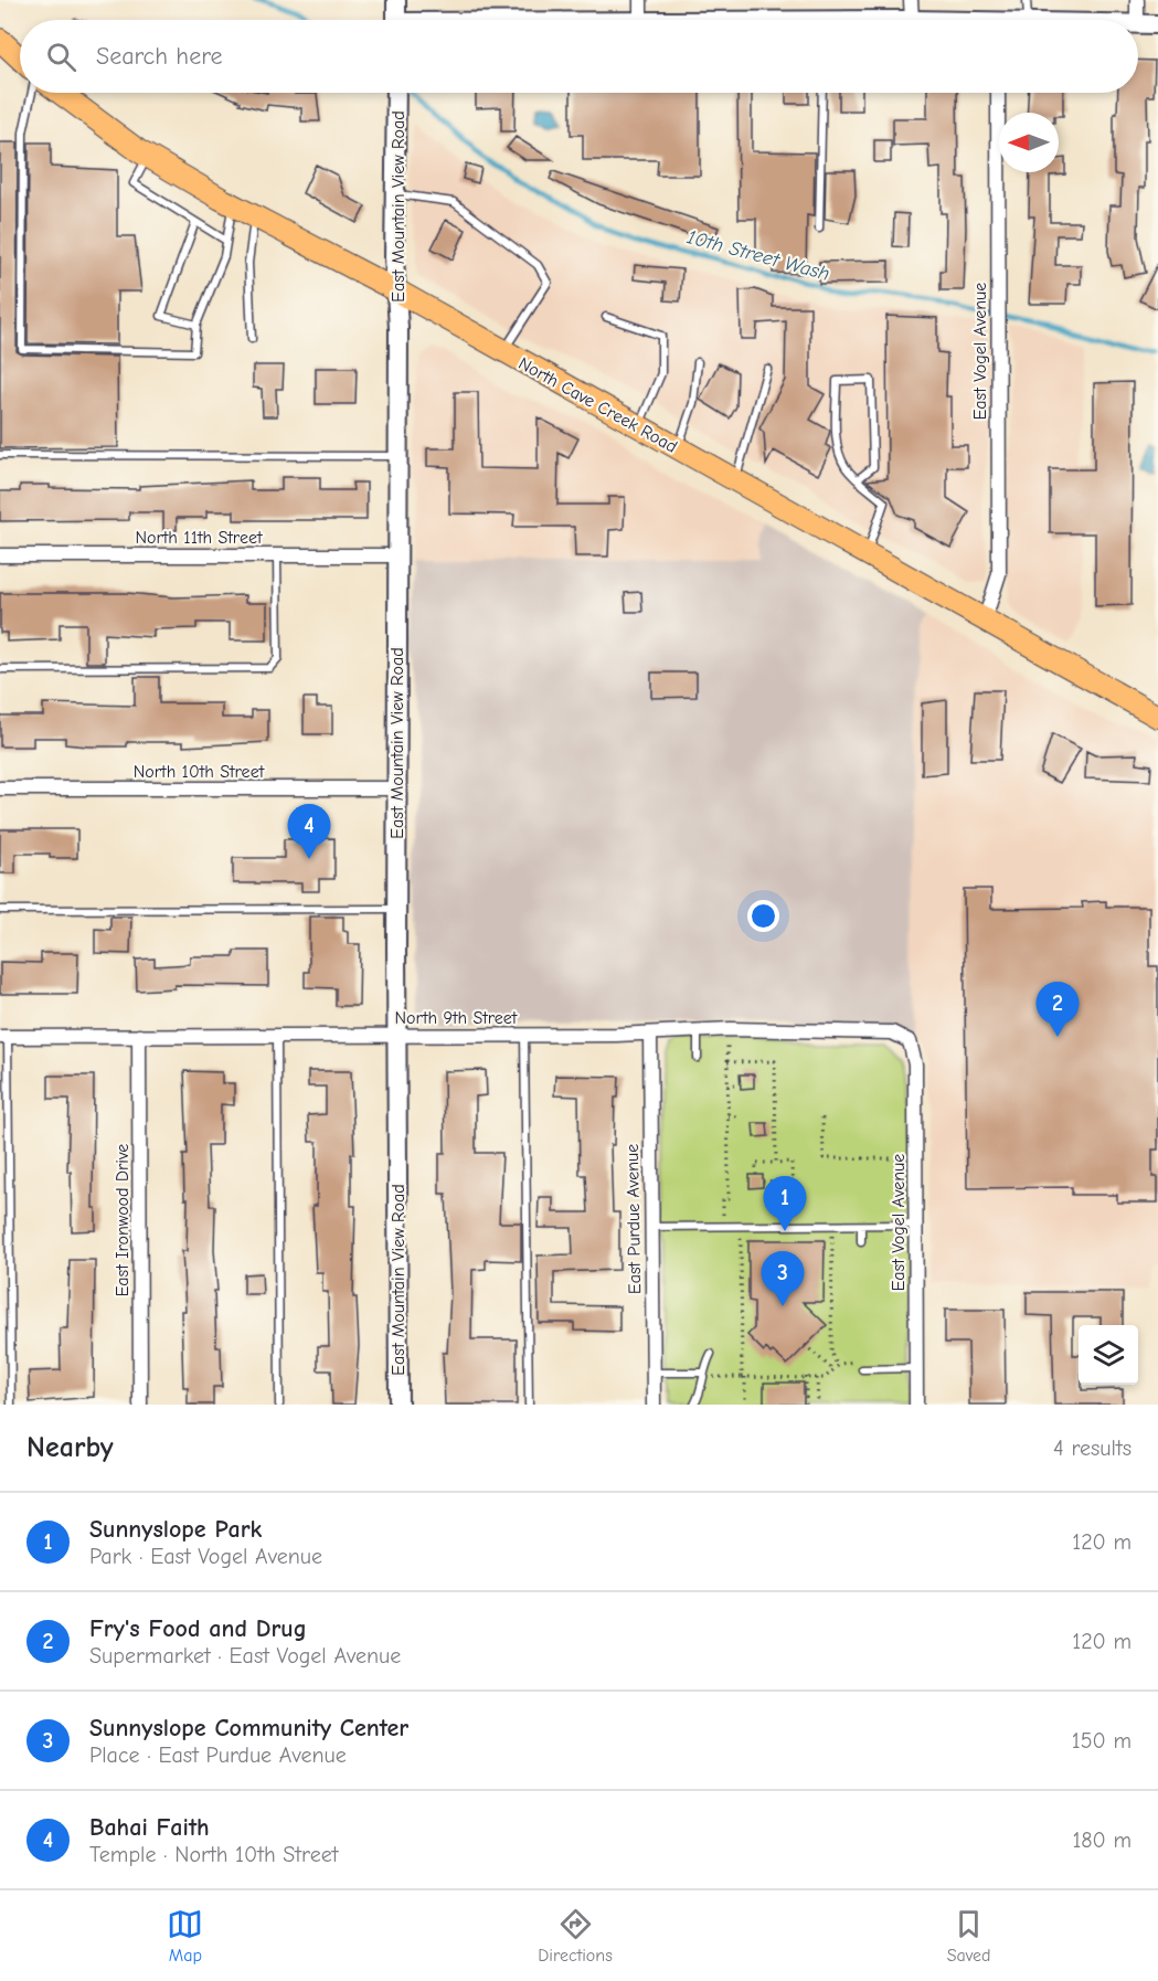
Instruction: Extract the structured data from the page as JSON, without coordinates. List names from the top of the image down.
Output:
{
  "streets": {
    "main road": ["North Cave Creek Road"],
    "street": [
      "East Mountain View Road",
      "East Vogel Avenue",
      "North 11th Street",
      "North 10th Street",
      "North 9th Street",
      "East Purdue Avenue",
      "East Ironwood Drive"
    ]
  },
  "crossings": [
    ["East Mountain View Road", "North Cave Creek Road"],
    ["East Mountain View Road", "North 11th Street"],
    ["East Mountain View Road", "North 10th Street"],
    ["East Mountain View Road", "North 9th Street"],
    ["East Vogel Avenue", "North Cave Creek Road"],
    ["East Vogel Avenue", "North 9th Street"],
    ["North 9th Street", "East Purdue Avenue"],
    ["North 9th Street", "East Ironwood Drive"]
  ],
  "water": ["10th Street Wash"],
  "north": "left",
  "page": {
    "search": "Search here",
    "pins": [
      "4",
      "2",
      "1",
      "3"
    ],
    "heading": ["Nearby", "4 results"],
    "list": [
      {
        "mark": "1",
        "name": "Sunnyslope Park",
        "note": "Park · East Vogel Avenue",
        "value": "120 m"
      },
      {
        "mark": "2",
        "name": "Fry's Food and Drug",
        "note": "Supermarket · East Vogel Avenue",
        "value": "120 m"
      },
      {
        "mark": "3",
        "name": "Sunnyslope Community Center",
        "note": "Place · East Purdue Avenue",
        "value": "150 m"
      },
      {
        "mark": "4",
        "name": "Bahai Faith",
        "note": "Temple · North 10th Street",
        "value": "180 m"
      }
    ],
    "nav": ["Map", "Directions", "Saved"]
  }
}
